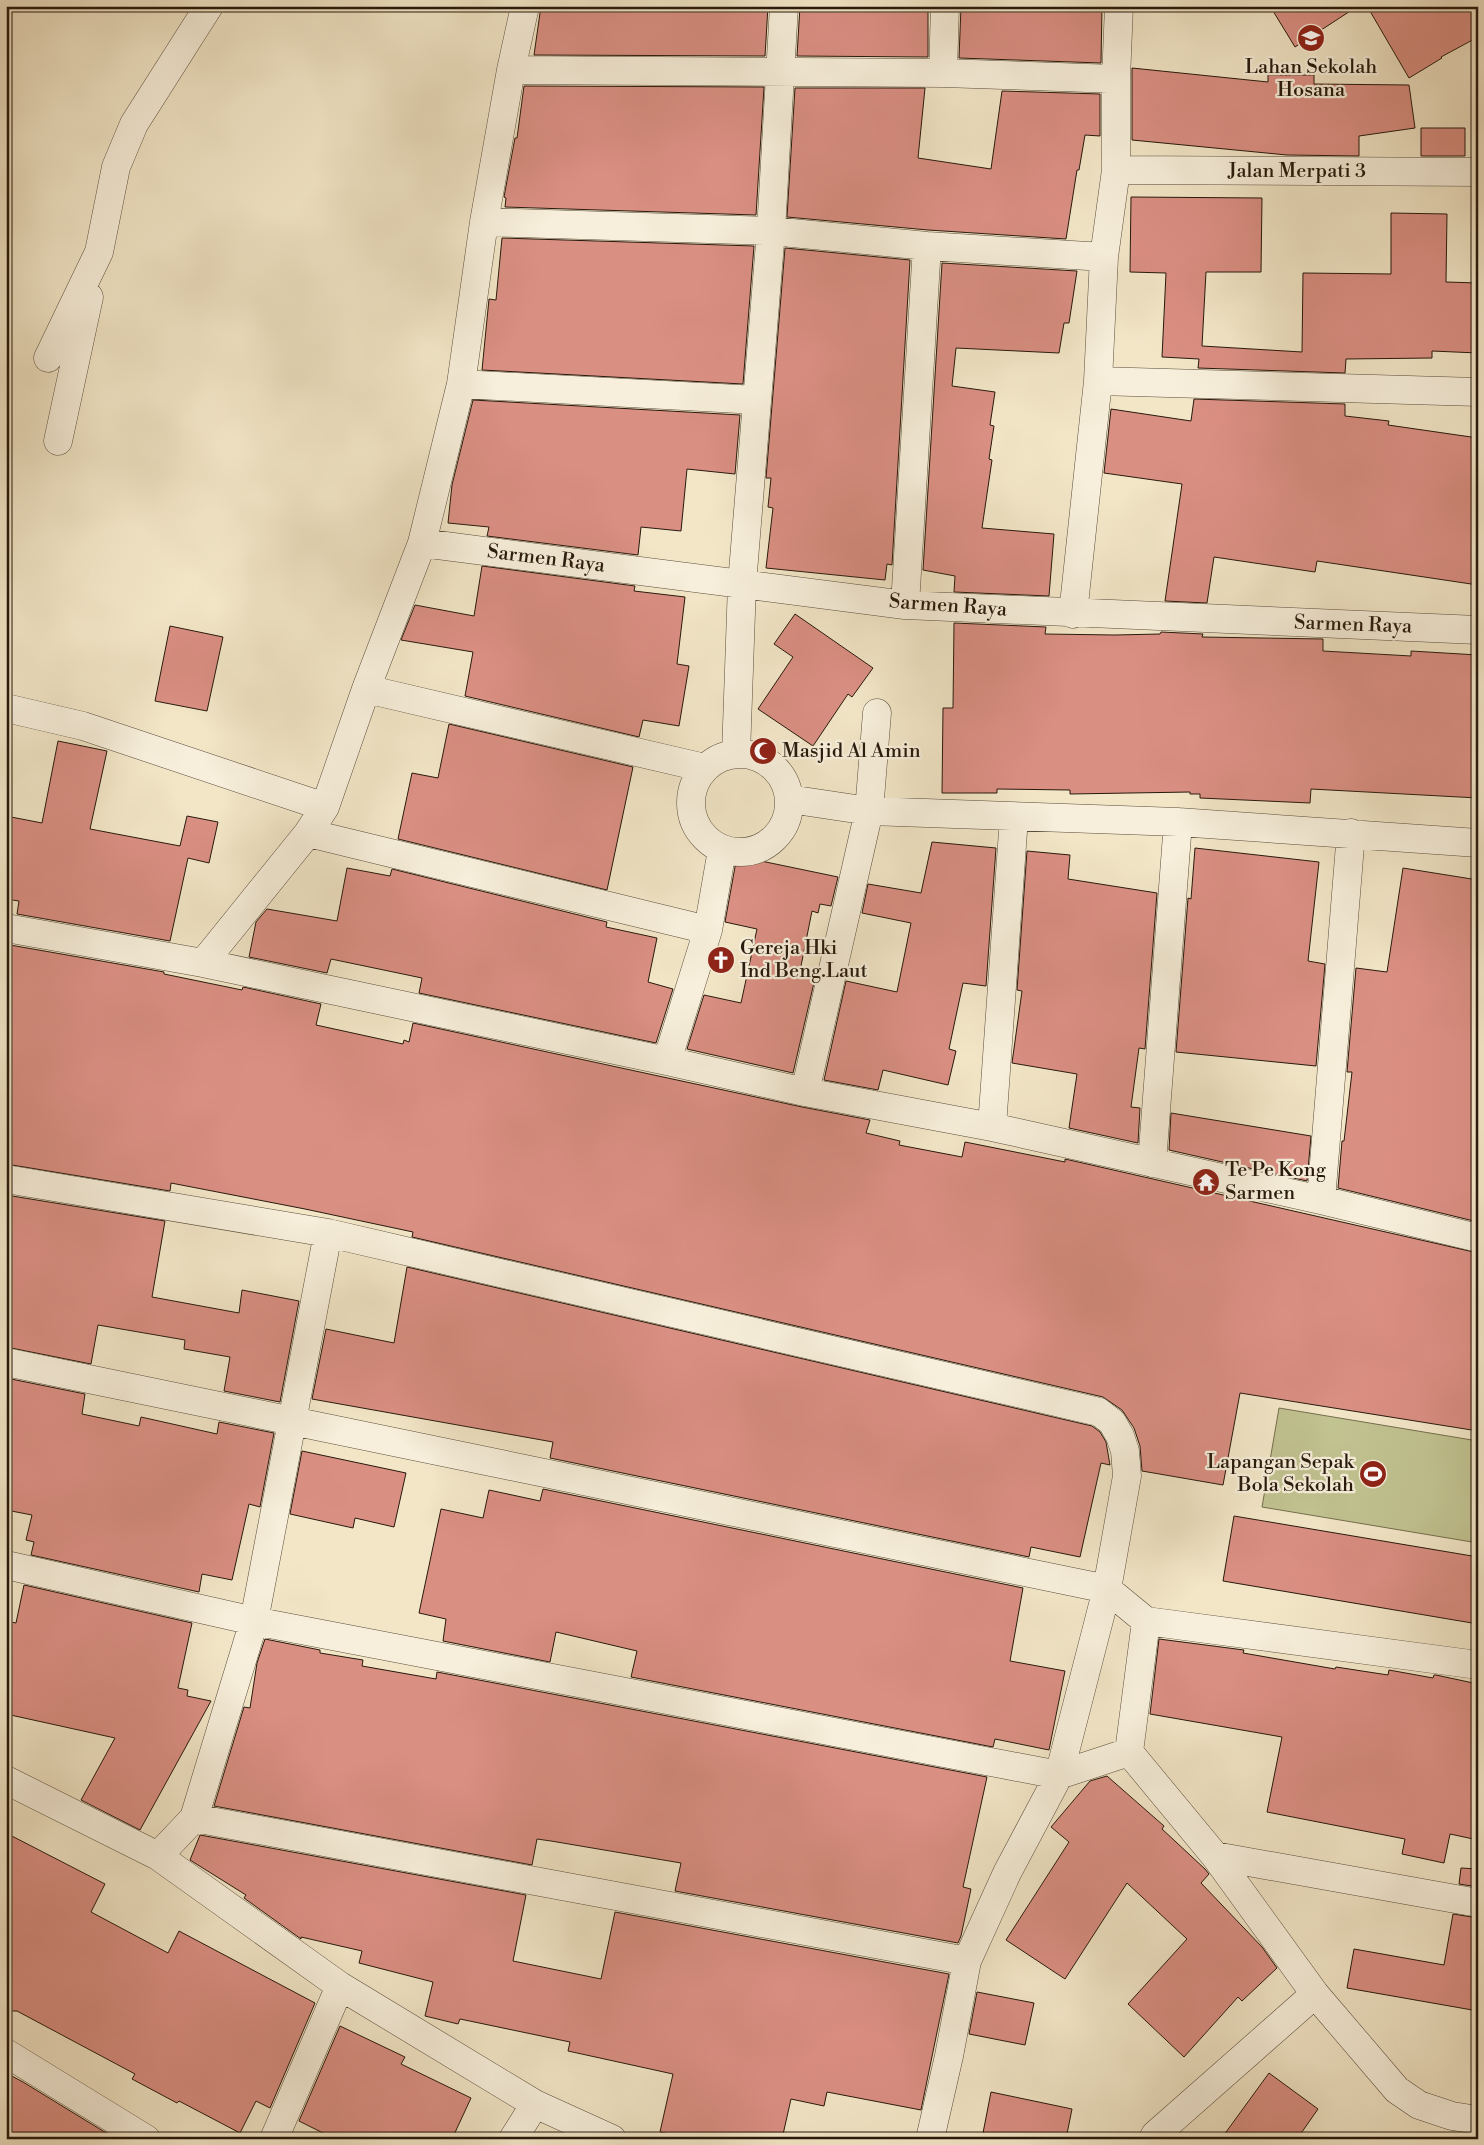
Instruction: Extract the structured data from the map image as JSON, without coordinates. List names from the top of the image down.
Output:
{
  "streets": {
    "street": ["Jalan Merpati 3", "Sarmen Raya"]
  },
  "places": {
    "school or university": ["Lahan Sekolah Hosana"],
    "mosque": ["Masjid Al Amin"],
    "church": ["Gereja Hki Ind Beng.Laut"],
    "temple": ["Te Pe Kong Sarmen"],
    "sports": ["Lapangan Sepak Bola Sekolah"]
  }
}
